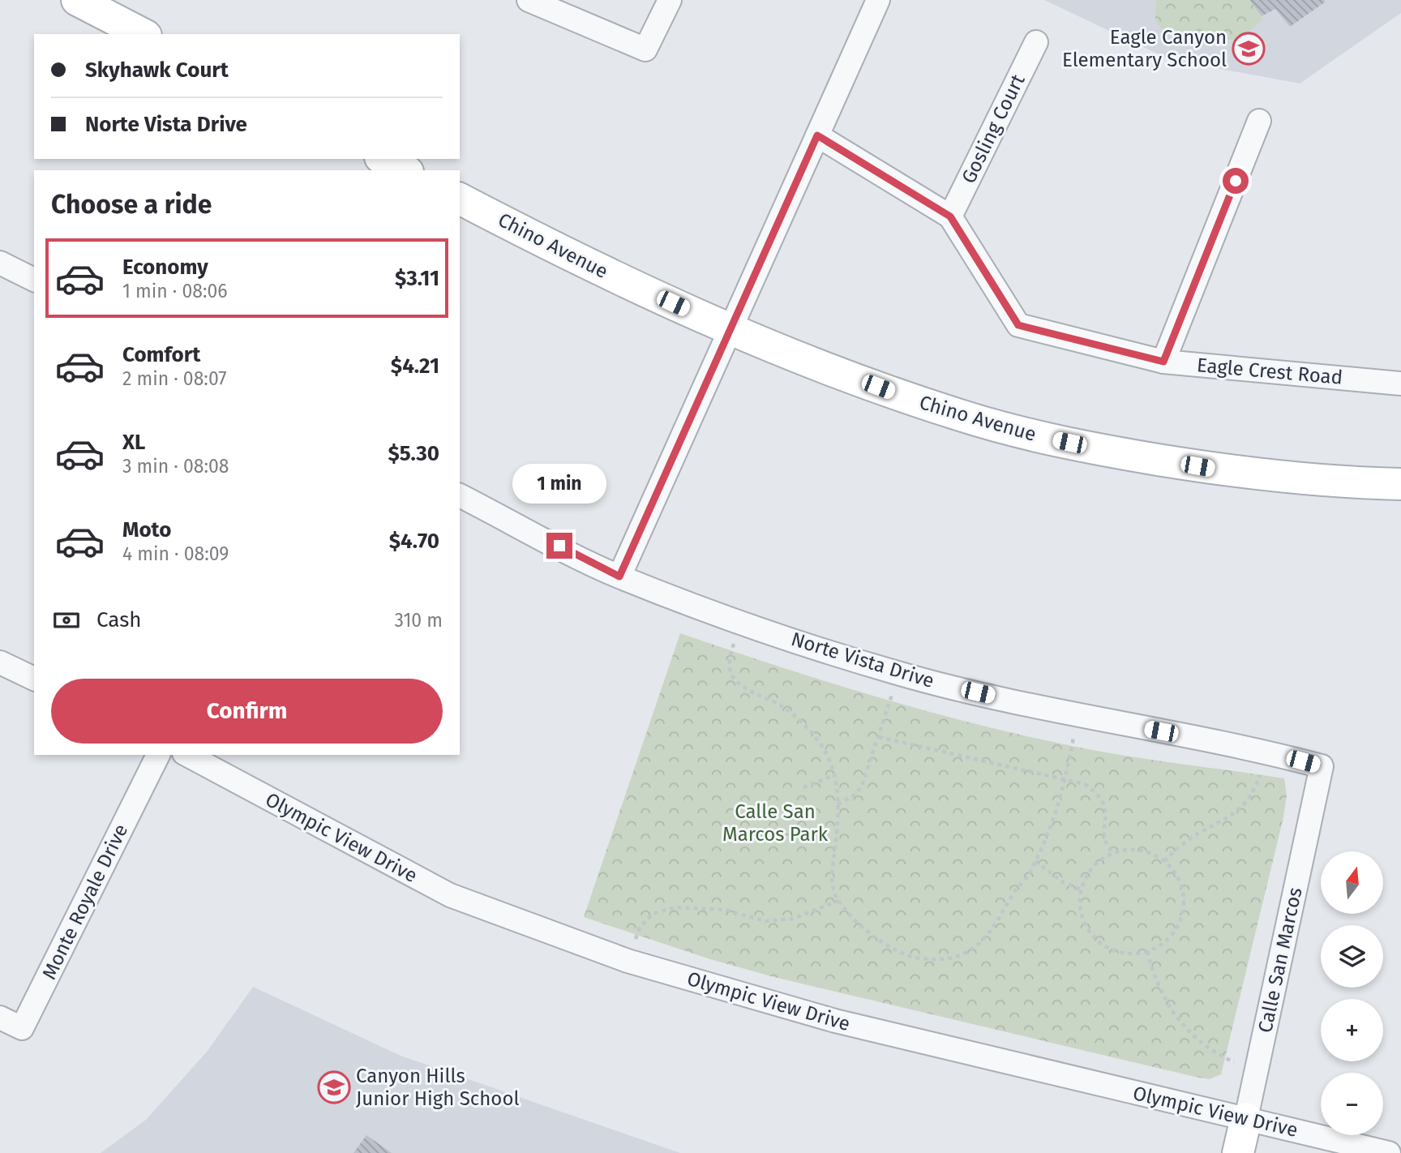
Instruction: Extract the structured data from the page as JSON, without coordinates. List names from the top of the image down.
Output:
{
  "streets": {
    "main road": ["Chino Avenue", "Calle San Marcos"],
    "street": [
      "Gosling Court",
      "Eagle Crest Road",
      "Norte Vista Drive",
      "Olympic View Drive",
      "Monte Royale Drive"
    ]
  },
  "crossings": [
    ["Gosling Court", "Eagle Crest Road"],
    ["Norte Vista Drive", "Calle San Marcos"],
    ["Olympic View Drive", "Calle San Marcos"]
  ],
  "parks": ["Calle San Marcos Park"],
  "places": {
    "school or university": ["Eagle Canyon Elementary School", "Canyon Hills Junior High School"]
  },
  "north": "top",
  "page": {
    "banner": ["Skyhawk Court", "Norte Vista Drive"],
    "heading": "Choose a ride",
    "list": [
      {
        "name": "Economy",
        "note": "1 min · 08:06",
        "value": "$3.11"
      },
      {
        "name": "Comfort",
        "note": "2 min · 08:07",
        "value": "$4.21"
      },
      {
        "name": "XL",
        "note": "3 min · 08:08",
        "value": "$5.30"
      },
      {
        "name": "Moto",
        "note": "4 min · 08:09",
        "value": "$4.70"
      }
    ],
    "bubble": "1 min",
    "pay": ["Cash", "310 m"],
    "buttons": "Confirm",
    "map_buttons": ["+", "−"]
  }
}
